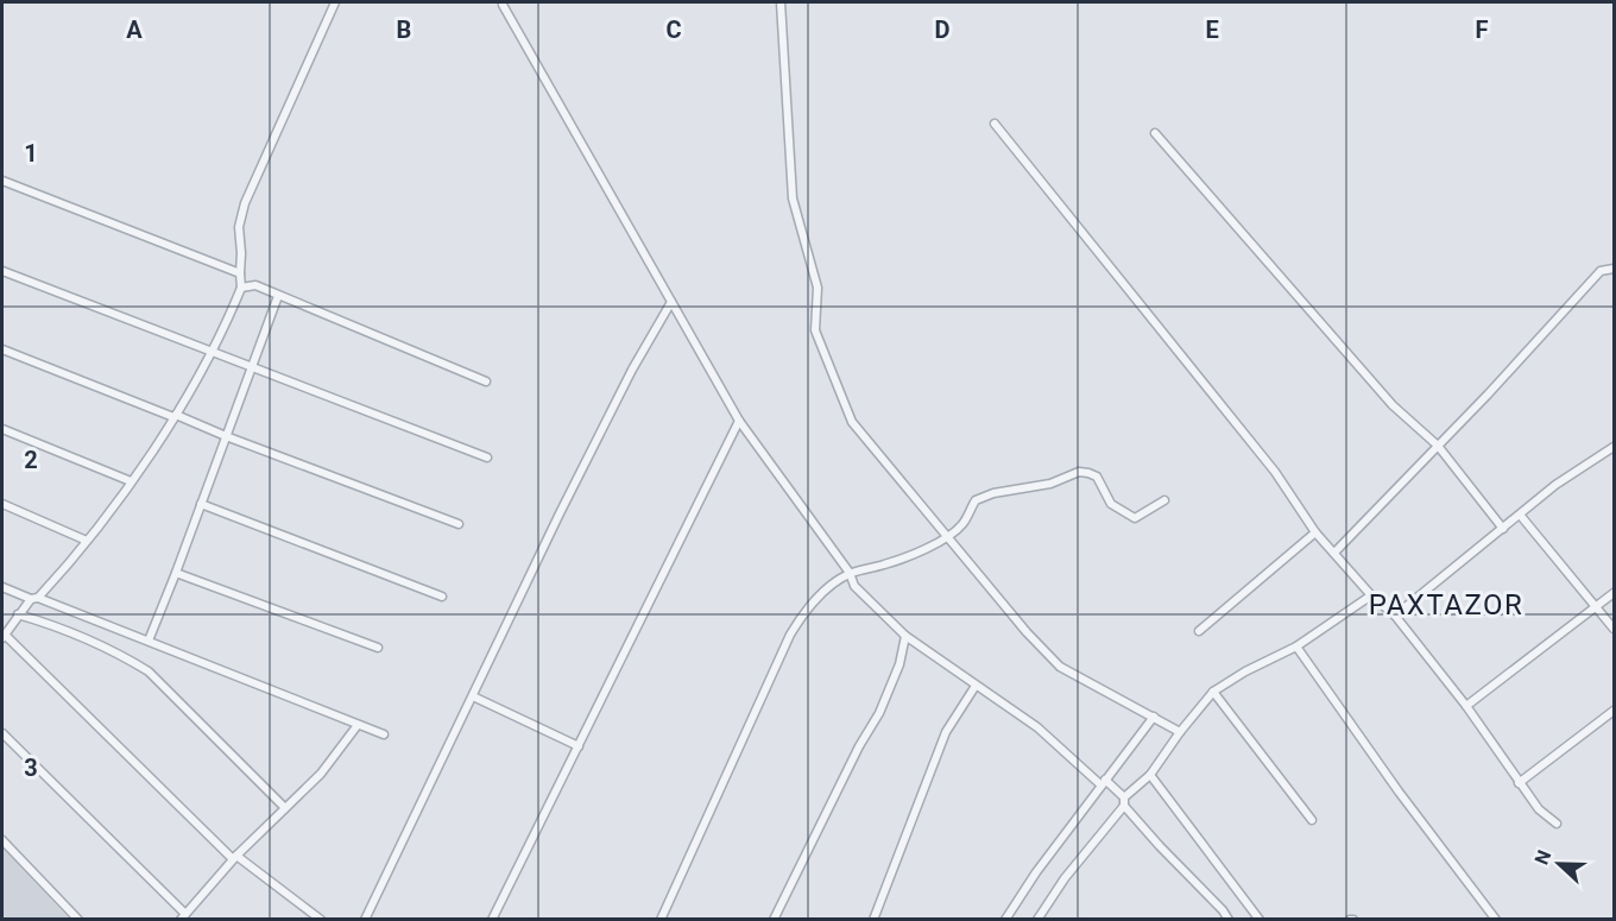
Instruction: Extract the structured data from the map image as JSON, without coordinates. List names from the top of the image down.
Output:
{
  "districts": ["PAXTAZOR"],
  "north": "left",
  "grid": {
    "columns": [
      "A",
      "B",
      "C",
      "D",
      "E",
      "F"
    ],
    "rows": ["1", "2", "3"]
  }
}
